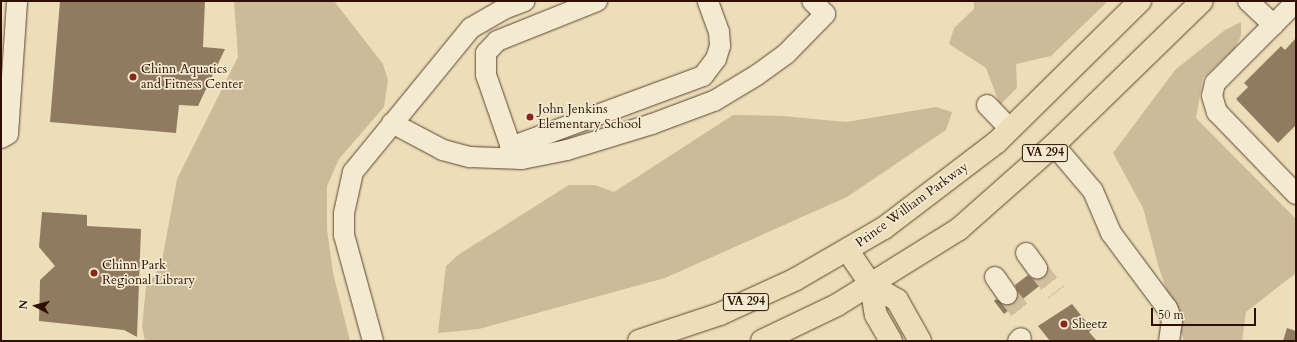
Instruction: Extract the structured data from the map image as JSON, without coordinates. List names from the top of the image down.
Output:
{
  "streets": {
    "main road": ["VA 294", "Prince William Parkway"]
  },
  "places": [
    "Chinn Aquatics and Fitness Center",
    "John Jenkins Elementary School",
    "Chinn Park Regional Library",
    "Sheetz"
  ],
  "scale_bar": "50 m",
  "north": "left"
}
